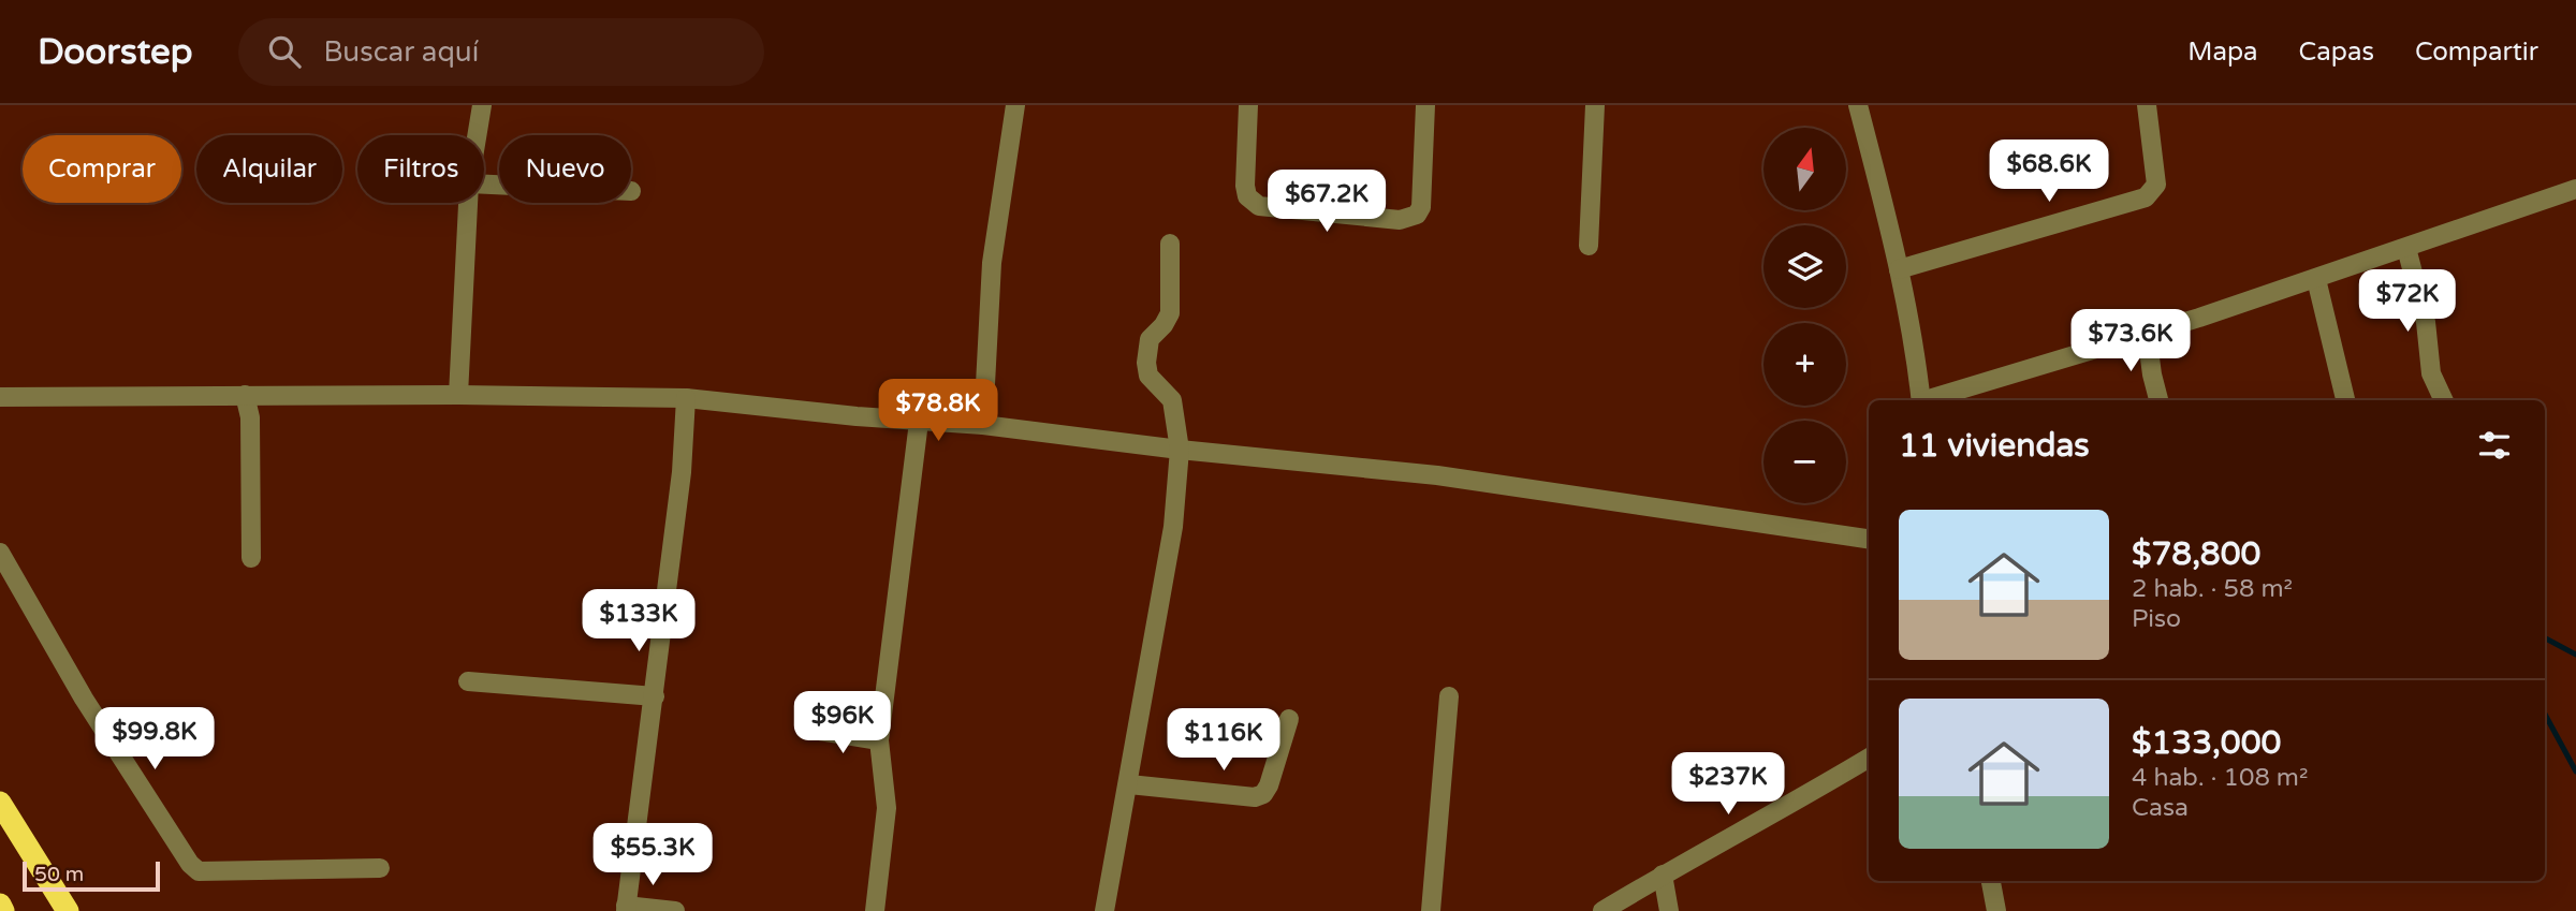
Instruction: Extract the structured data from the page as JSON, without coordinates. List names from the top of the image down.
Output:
{
  "scale_bar": "50 m",
  "north": "top",
  "page": {
    "header": "Doorstep",
    "search": "Buscar aquí",
    "nav": ["Mapa", "Capas", "Compartir"],
    "map_buttons": ["+", "−"],
    "chip": [
      "Comprar",
      "Alquilar",
      "Filtros",
      "Nuevo"
    ],
    "price": [
      "$68.6K",
      "$67.2K",
      "$72K",
      "$73.6K",
      "$78.8K",
      "$133K",
      "$96K",
      "$99.8K",
      "$116K",
      "$237K",
      "$55.3K"
    ],
    "heading": "11 viviendas",
    "list": [
      {
        "name": "$78,800",
        "note": "2 hab. · 58 m² · Piso"
      },
      {
        "name": "$133,000",
        "note": "4 hab. · 108 m² · Casa"
      }
    ],
    "scale": "50 m"
  }
}
